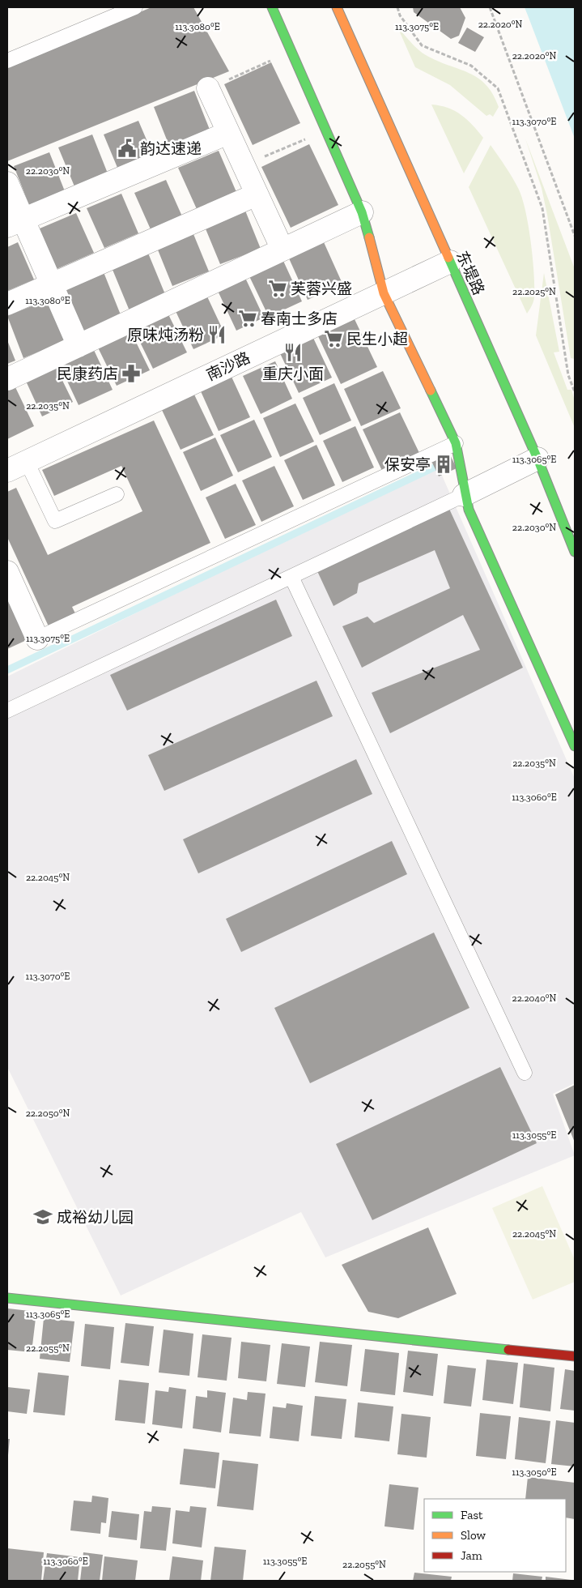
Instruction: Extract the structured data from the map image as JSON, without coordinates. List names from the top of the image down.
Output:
{
  "streets": {
    "street": ["东堤路", "南沙路"]
  },
  "crossings": [
    ["东堤路", "南沙路"]
  ],
  "places": {
    "public building": ["韵达速递"],
    "supermarket": ["芙蓉兴盛", "春南士多店", "民生小超"],
    "restaurant": ["原味炖汤粉", "重庆小面"],
    "pharmacy": ["民康药店"],
    "building": ["保安亭"],
    "school or university": ["成裕幼儿园"]
  },
  "legend": ["Fast", "Slow", "Jam"],
  "coordinates": [
    "22.2020°N",
    "113.3080°E",
    "113.3075°E",
    "113.3070°E",
    "22.2030°N",
    "22.2025°N",
    "22.2035°N",
    "113.3065°E",
    "113.3060°E",
    "22.2045°N",
    "22.2040°N",
    "22.2050°N",
    "113.3055°E",
    "22.2055°N",
    "113.3050°E"
  ]
}
